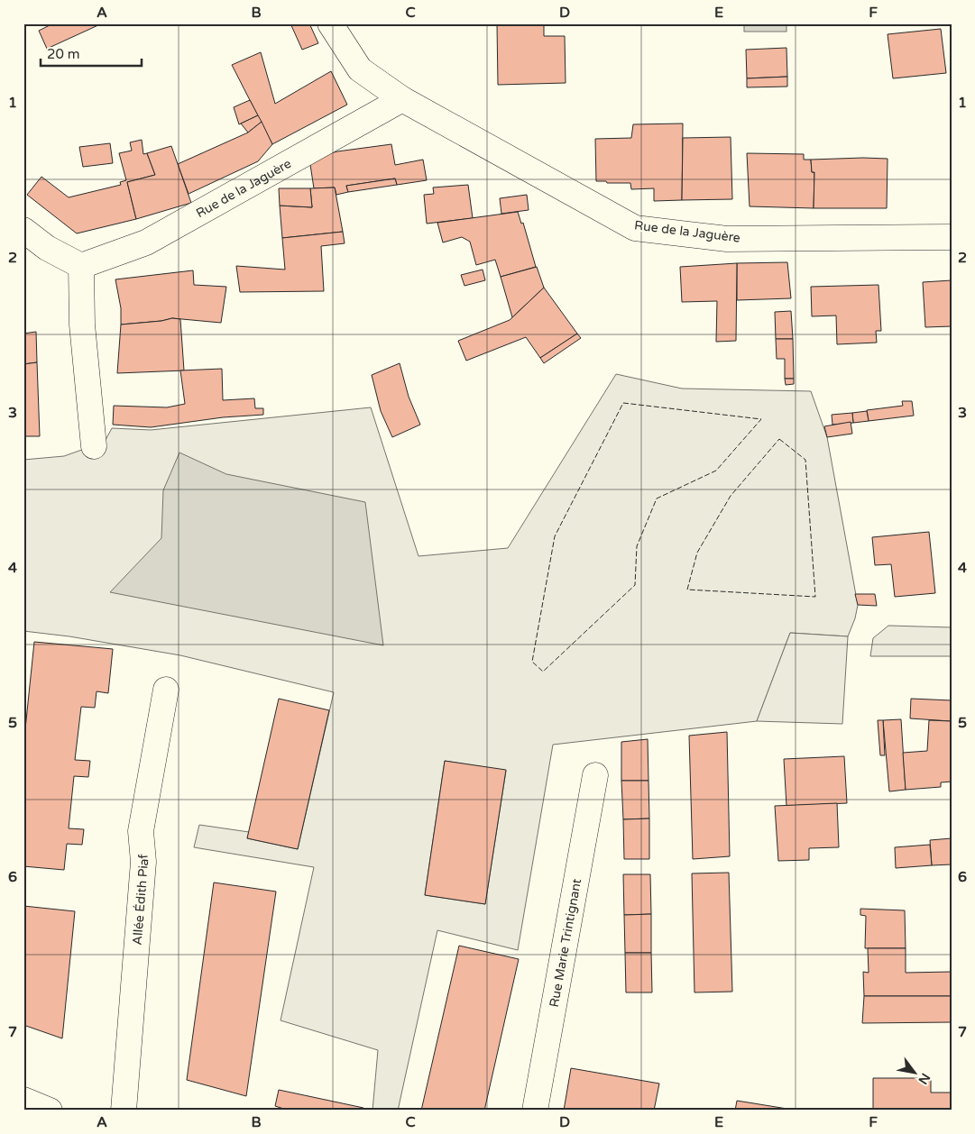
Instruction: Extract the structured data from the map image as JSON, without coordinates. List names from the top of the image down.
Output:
{
  "streets": {
    "street": ["Rue de la Jaguère", "Allée Édith Piaf", "Rue Marie Trintignant"]
  },
  "scale_bar": "20 m",
  "north": "bottom right",
  "grid": {
    "columns": [
      "A",
      "B",
      "C",
      "D",
      "E",
      "F"
    ],
    "rows": [
      "1",
      "2",
      "3",
      "4",
      "5",
      "6",
      "7"
    ]
  }
}
